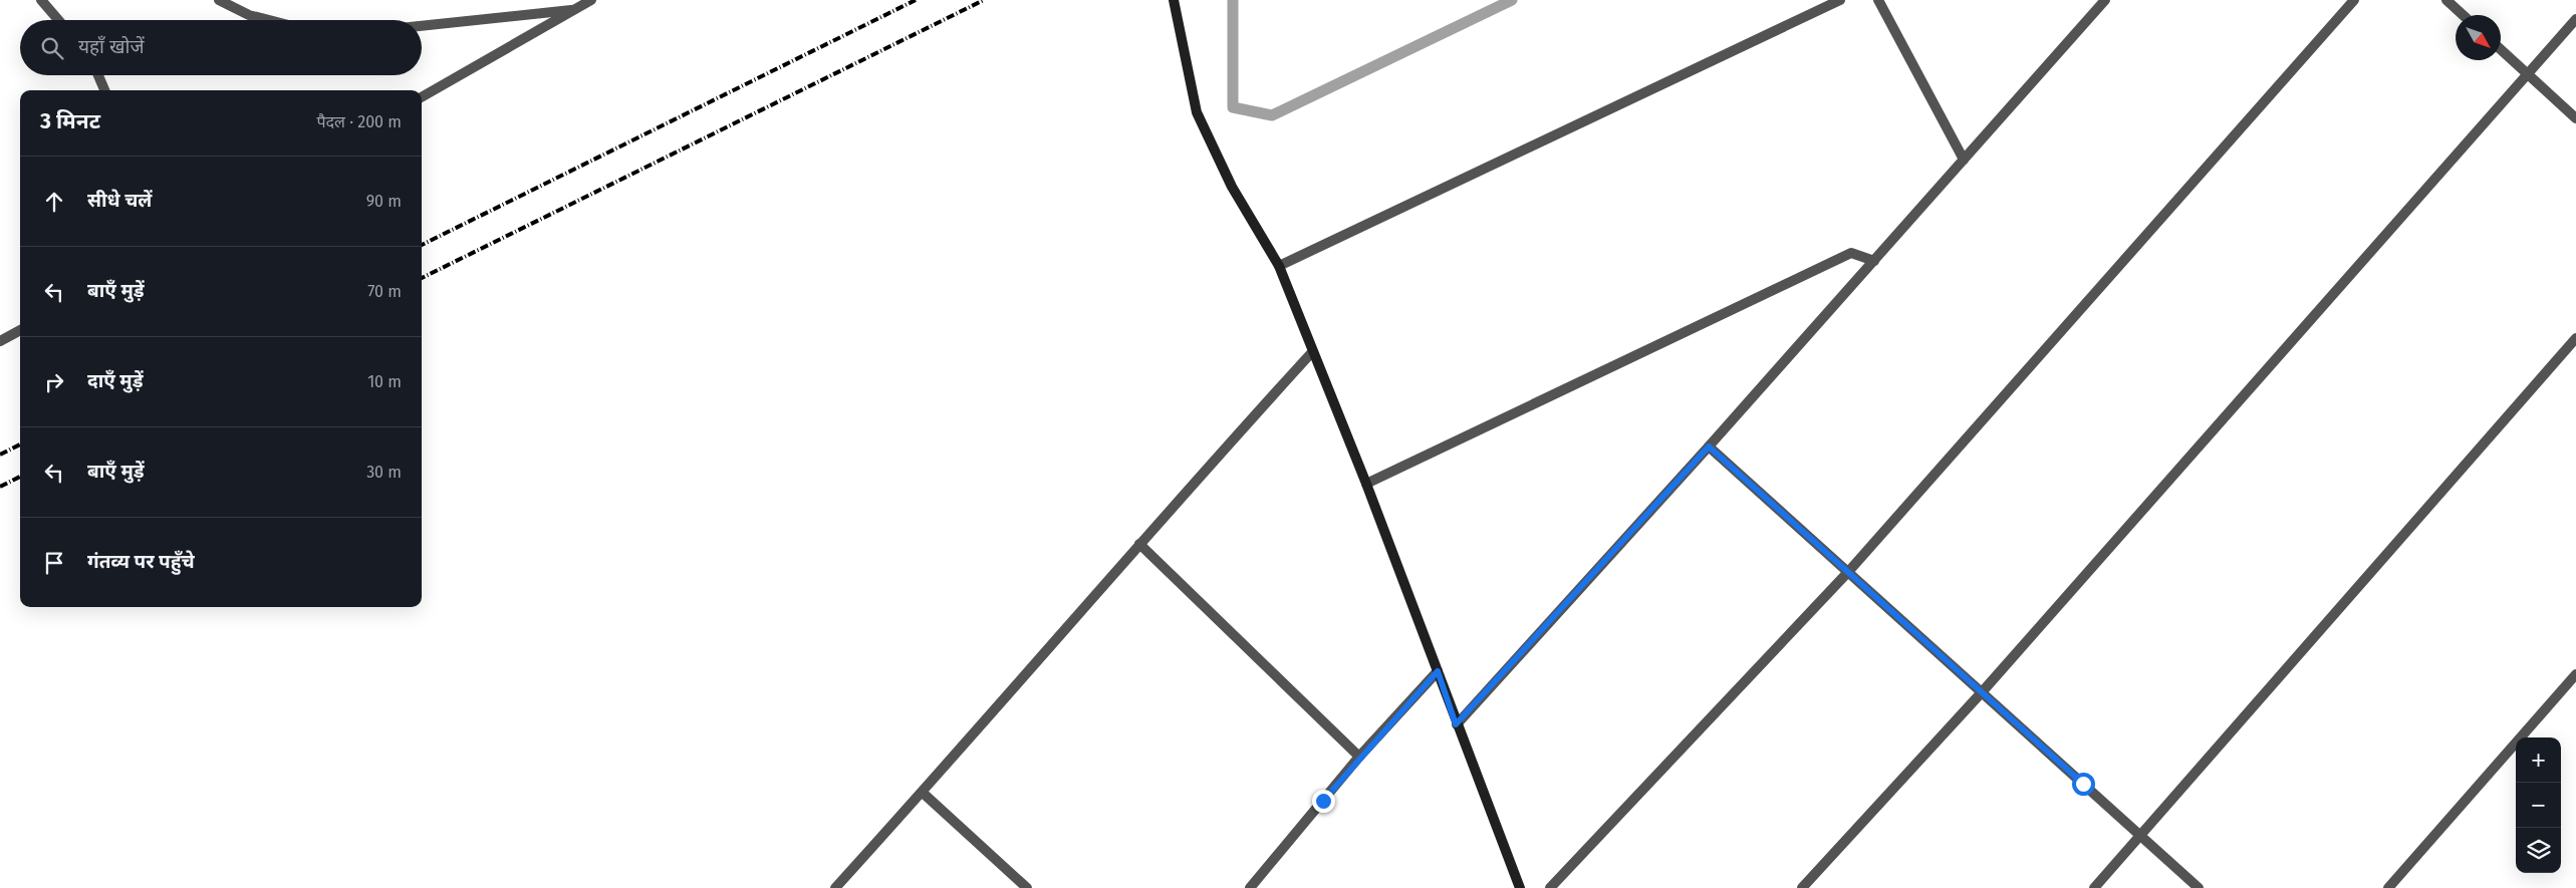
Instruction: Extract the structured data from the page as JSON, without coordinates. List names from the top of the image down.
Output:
{
  "north": "bottom right",
  "page": {
    "search": "यहाँ खोजें",
    "heading": ["3 मिनट", "पैदल · 200 m"],
    "list": [
      ["सीधे चलें", "90 m"],
      ["बाएँ मुड़ें", "70 m"],
      ["दाएँ मुड़ें", "10 m"],
      ["बाएँ मुड़ें", "30 m"],
      "गंतव्य पर पहुँचे"
    ],
    "map_buttons": ["+", "−"]
  }
}
